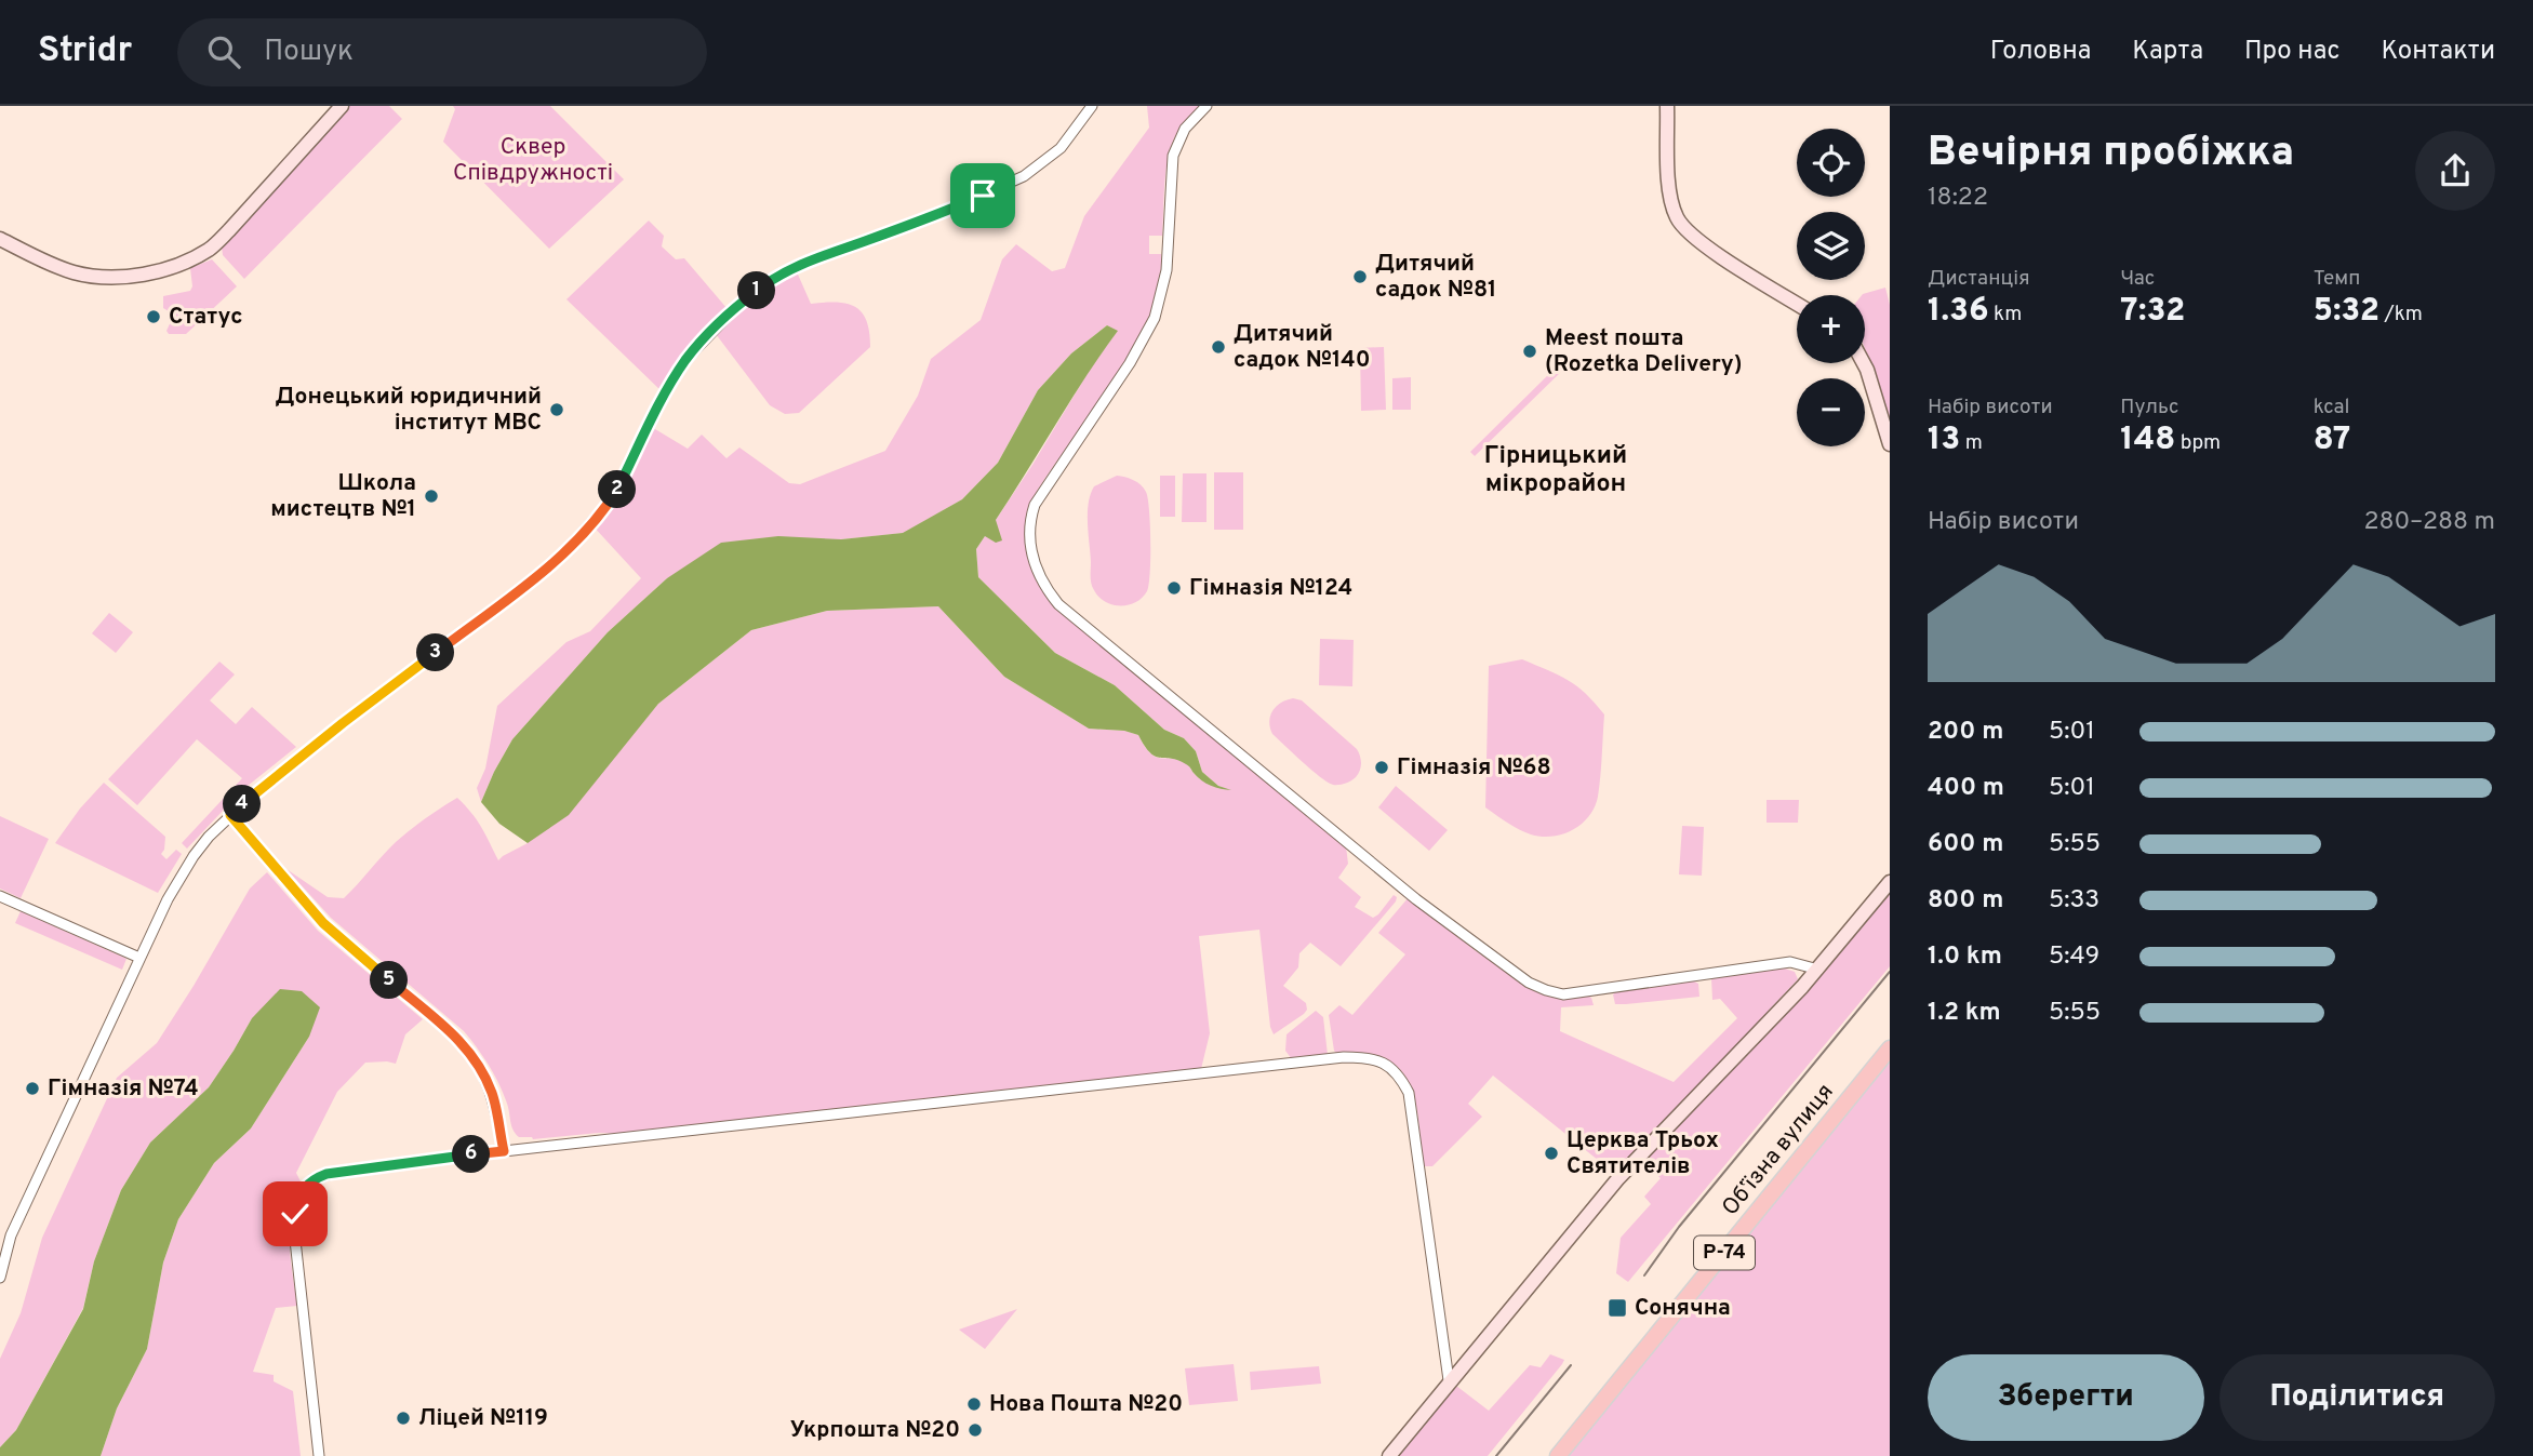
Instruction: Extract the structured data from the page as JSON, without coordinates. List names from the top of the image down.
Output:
{
  "streets": {
    "main road": ["Обʼїзна вулиця", "Р-74"]
  },
  "districts": ["Гірницький мікрорайон"],
  "parks": ["Сквер Співдружності"],
  "places": {
    "other": [
      "Дитячий садок №81",
      "Статус",
      "Дитячий садок №140",
      "Meest пошта (Rozetka Delivery)",
      "Донецький юридичний інститут МВС",
      "Школа мистецтв №1",
      "Гімназія №124",
      "Гімназія №68",
      "Гімназія №74",
      "Церква Трьох Святителів",
      "Нова Пошта №20",
      "Ліцей №119",
      "Укрпошта №20"
    ],
    "transit": ["Сонячна"]
  },
  "page": {
    "header": "Stridr",
    "search": "Пошук",
    "nav": [
      "Головна",
      "Карта",
      "Про нас",
      "Контакти"
    ],
    "heading": ["Вечірня пробіжка", "18:22"],
    "map_buttons": ["+", "−"],
    "stats": [
      ["Дистанція", "1.36 km"],
      ["Час", "7:32"],
      ["Темп", "5:32 /km"],
      ["Набір висоти", "13 m"],
      ["Пульс", "148 bpm"],
      ["kcal", "87"]
    ],
    "pins": [
      "1",
      "2",
      "3",
      "4",
      "5",
      "6"
    ],
    "chart": ["Набір висоти", "280–288 m"],
    "list": [
      {
        "name": "200 m",
        "note": "5:01"
      },
      {
        "name": "400 m",
        "note": "5:01"
      },
      {
        "name": "600 m",
        "note": "5:55"
      },
      {
        "name": "800 m",
        "note": "5:33"
      },
      {
        "name": "1.0 km",
        "note": "5:49"
      },
      {
        "name": "1.2 km",
        "note": "5:55"
      }
    ],
    "buttons": ["Зберегти", "Поділитися"]
  }
}
